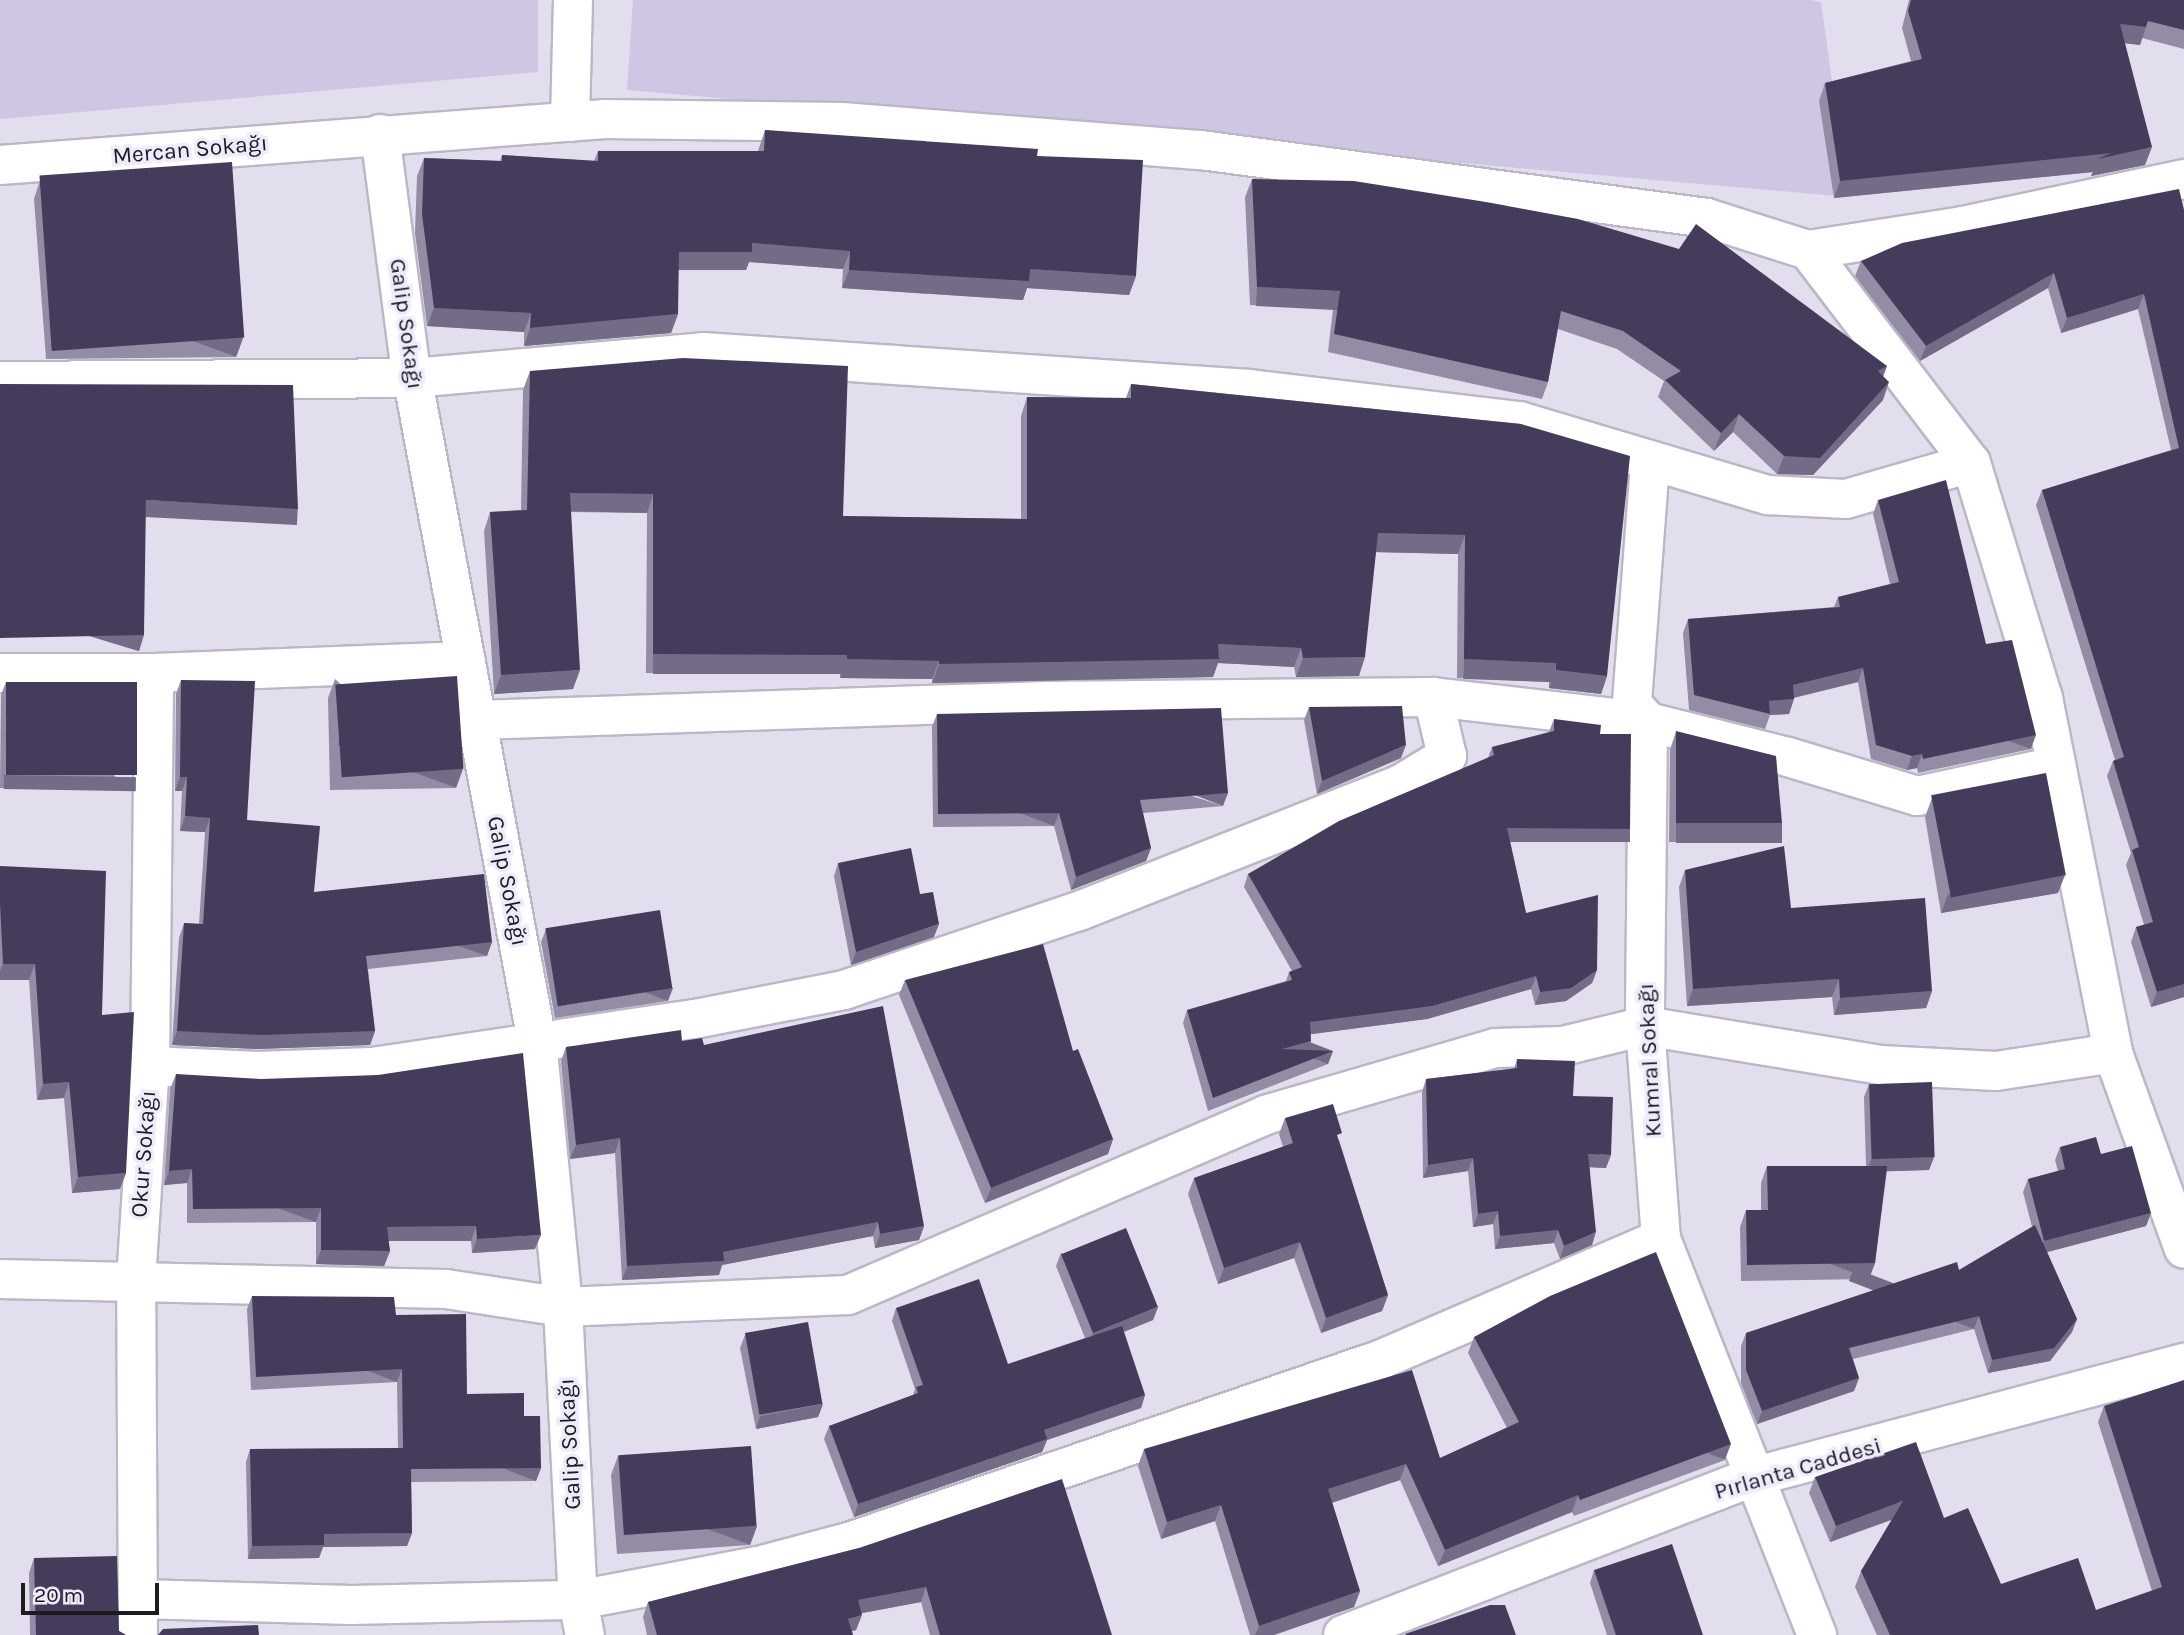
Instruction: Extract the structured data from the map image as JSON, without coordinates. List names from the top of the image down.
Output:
{
  "streets": {
    "street": [
      "Mercan Sokağı",
      "Galip Sokağı",
      "Kumral Sokağı",
      "Okur Sokağı",
      "Pırlanta Caddesi"
    ]
  },
  "crossings": [
    ["Mercan Sokağı", "Galip Sokağı"],
    ["Kumral Sokağı", "Pırlanta Caddesi"]
  ],
  "scale_bar": "20 m"
}
